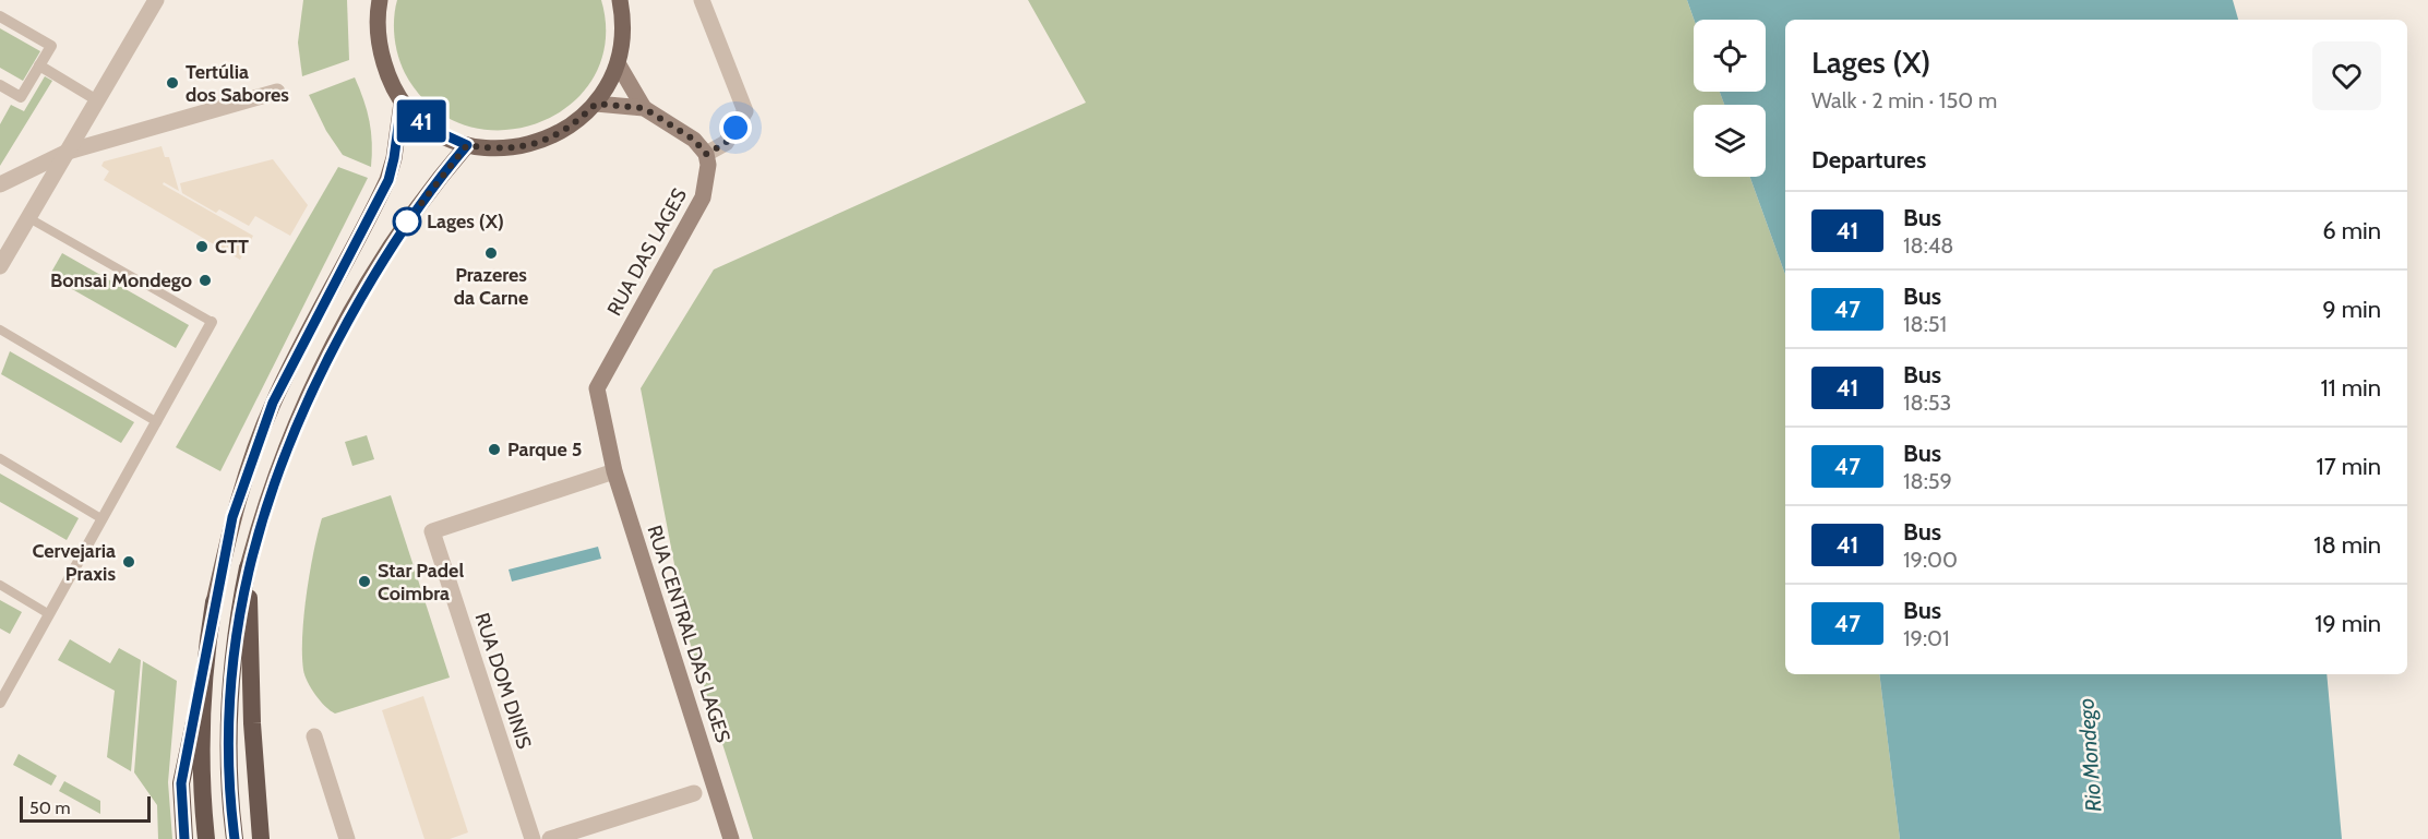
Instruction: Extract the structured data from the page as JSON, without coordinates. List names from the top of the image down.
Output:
{
  "streets": {
    "main road": ["RUA DAS LAGES", "RUA CENTRAL DAS LAGES"],
    "street": ["RUA DOM DINIS"]
  },
  "crossings": [
    ["RUA DAS LAGES", "RUA CENTRAL DAS LAGES"],
    ["RUA CENTRAL DAS LAGES", "RUA DOM DINIS"]
  ],
  "water": ["Rio Mondego"],
  "places": [
    "Tertúlia dos Sabores",
    "Lages (X)",
    "CTT",
    "Prazeres da Carne",
    "Bonsai Mondego",
    "Parque 5",
    "Cervejaria Praxis",
    "Star Padel Coimbra"
  ],
  "lines": ["bus line 41"],
  "scale_bar": "50 m",
  "page": {
    "on_map": "41",
    "heading": [
      ["Lages (X)", "Walk · 2 min · 150 m"],
      "Departures"
    ],
    "list": [
      {
        "mark": "41",
        "name": "Bus",
        "note": "18:48",
        "value": "6 min"
      },
      {
        "mark": "47",
        "name": "Bus",
        "note": "18:51",
        "value": "9 min"
      },
      {
        "mark": "41",
        "name": "Bus",
        "note": "18:53",
        "value": "11 min"
      },
      {
        "mark": "47",
        "name": "Bus",
        "note": "18:59",
        "value": "17 min"
      },
      {
        "mark": "41",
        "name": "Bus",
        "note": "19:00",
        "value": "18 min"
      },
      {
        "mark": "47",
        "name": "Bus",
        "note": "19:01",
        "value": "19 min"
      }
    ],
    "scale": "50 m"
  }
}
